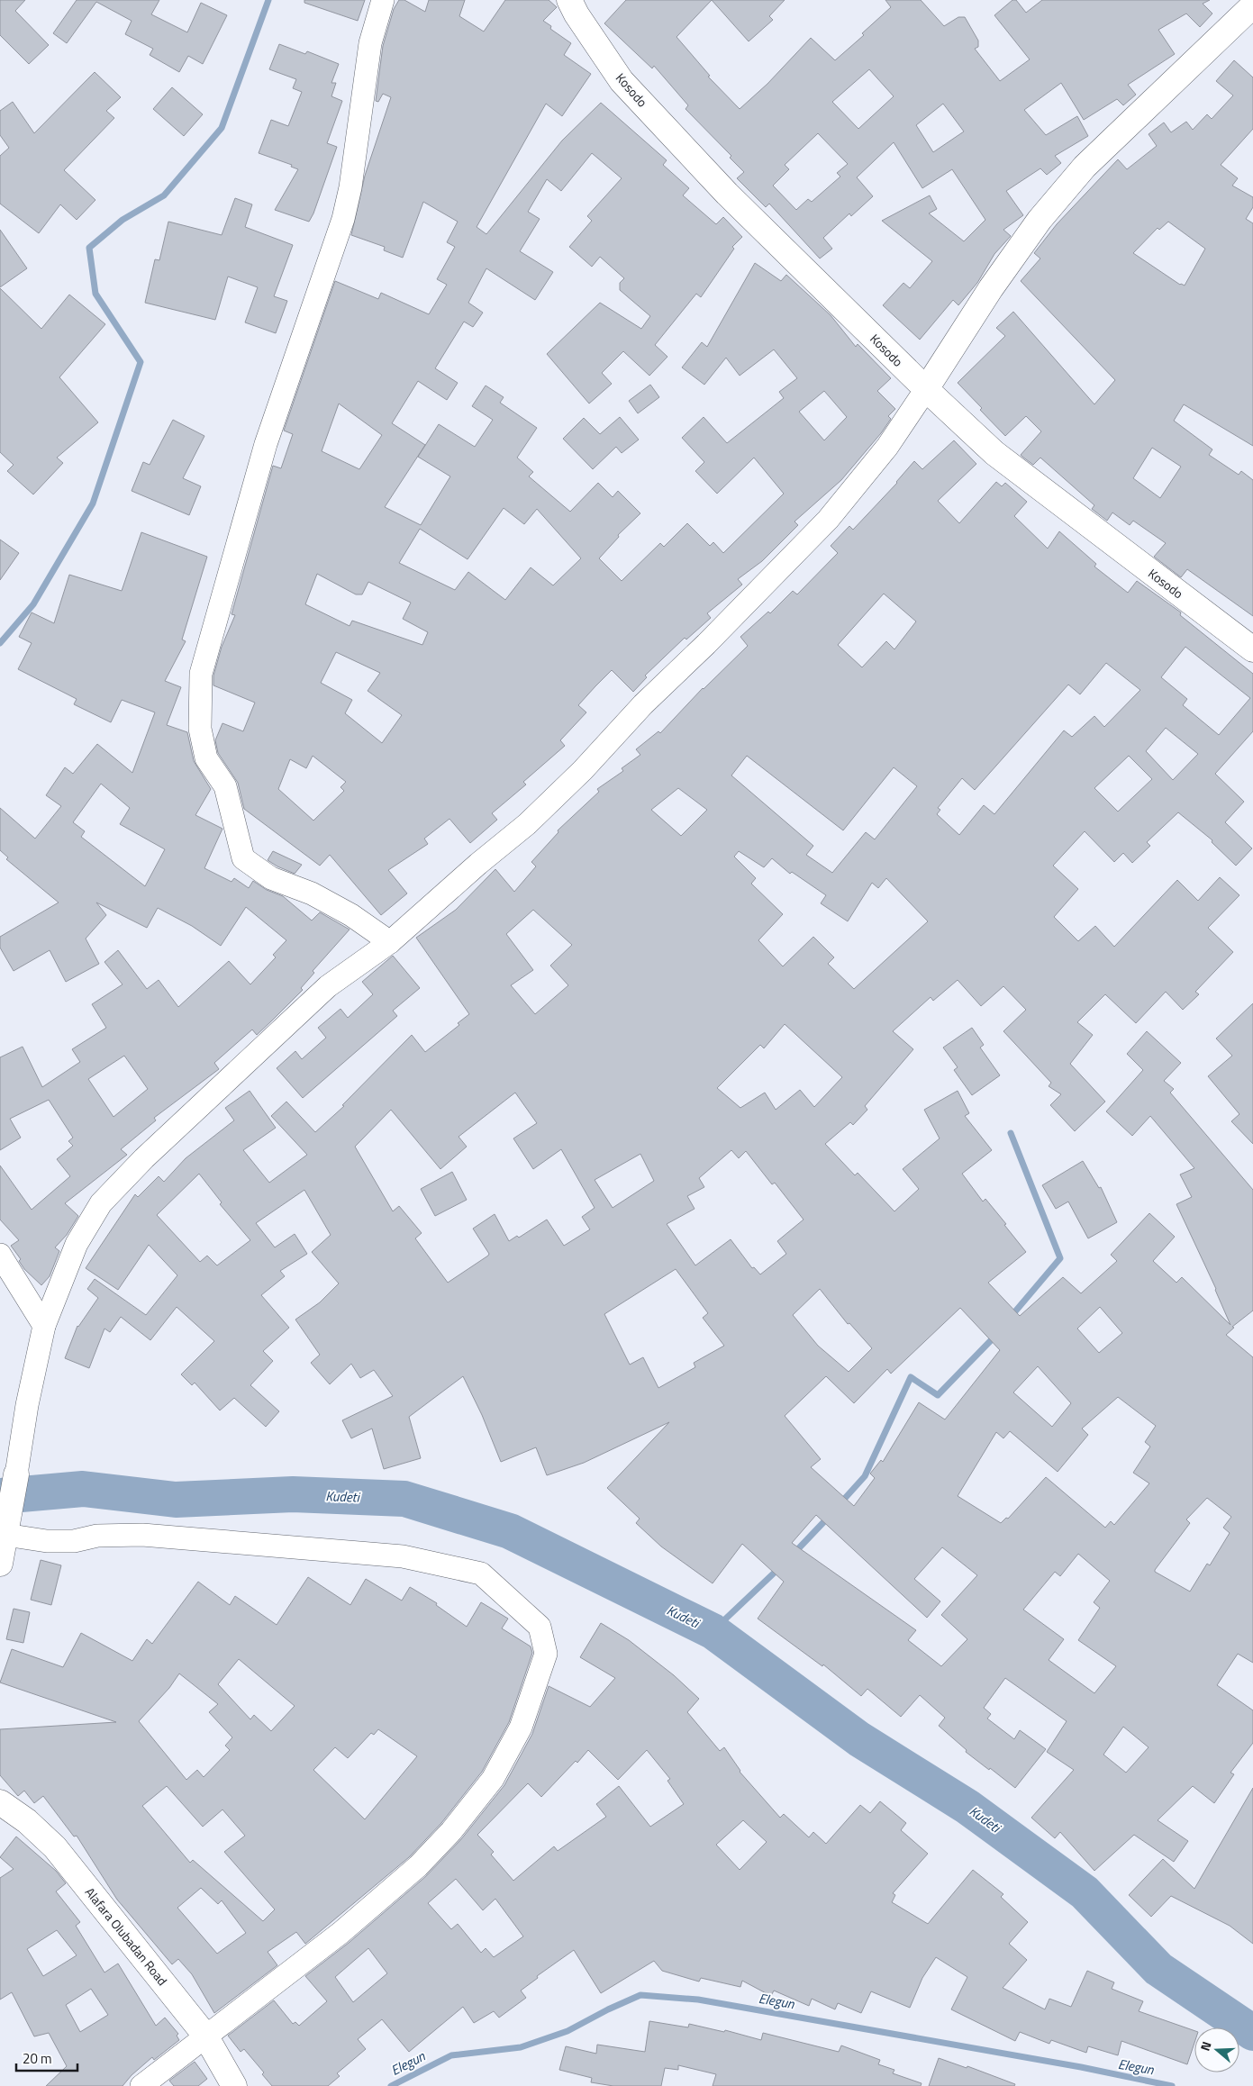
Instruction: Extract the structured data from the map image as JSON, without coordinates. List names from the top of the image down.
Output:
{
  "streets": {
    "street": ["Kosodo", "Alafara Olubadan Road"]
  },
  "water": ["Kudeti", "Elegun"],
  "scale_bar": "20 m",
  "north": "left"
}
